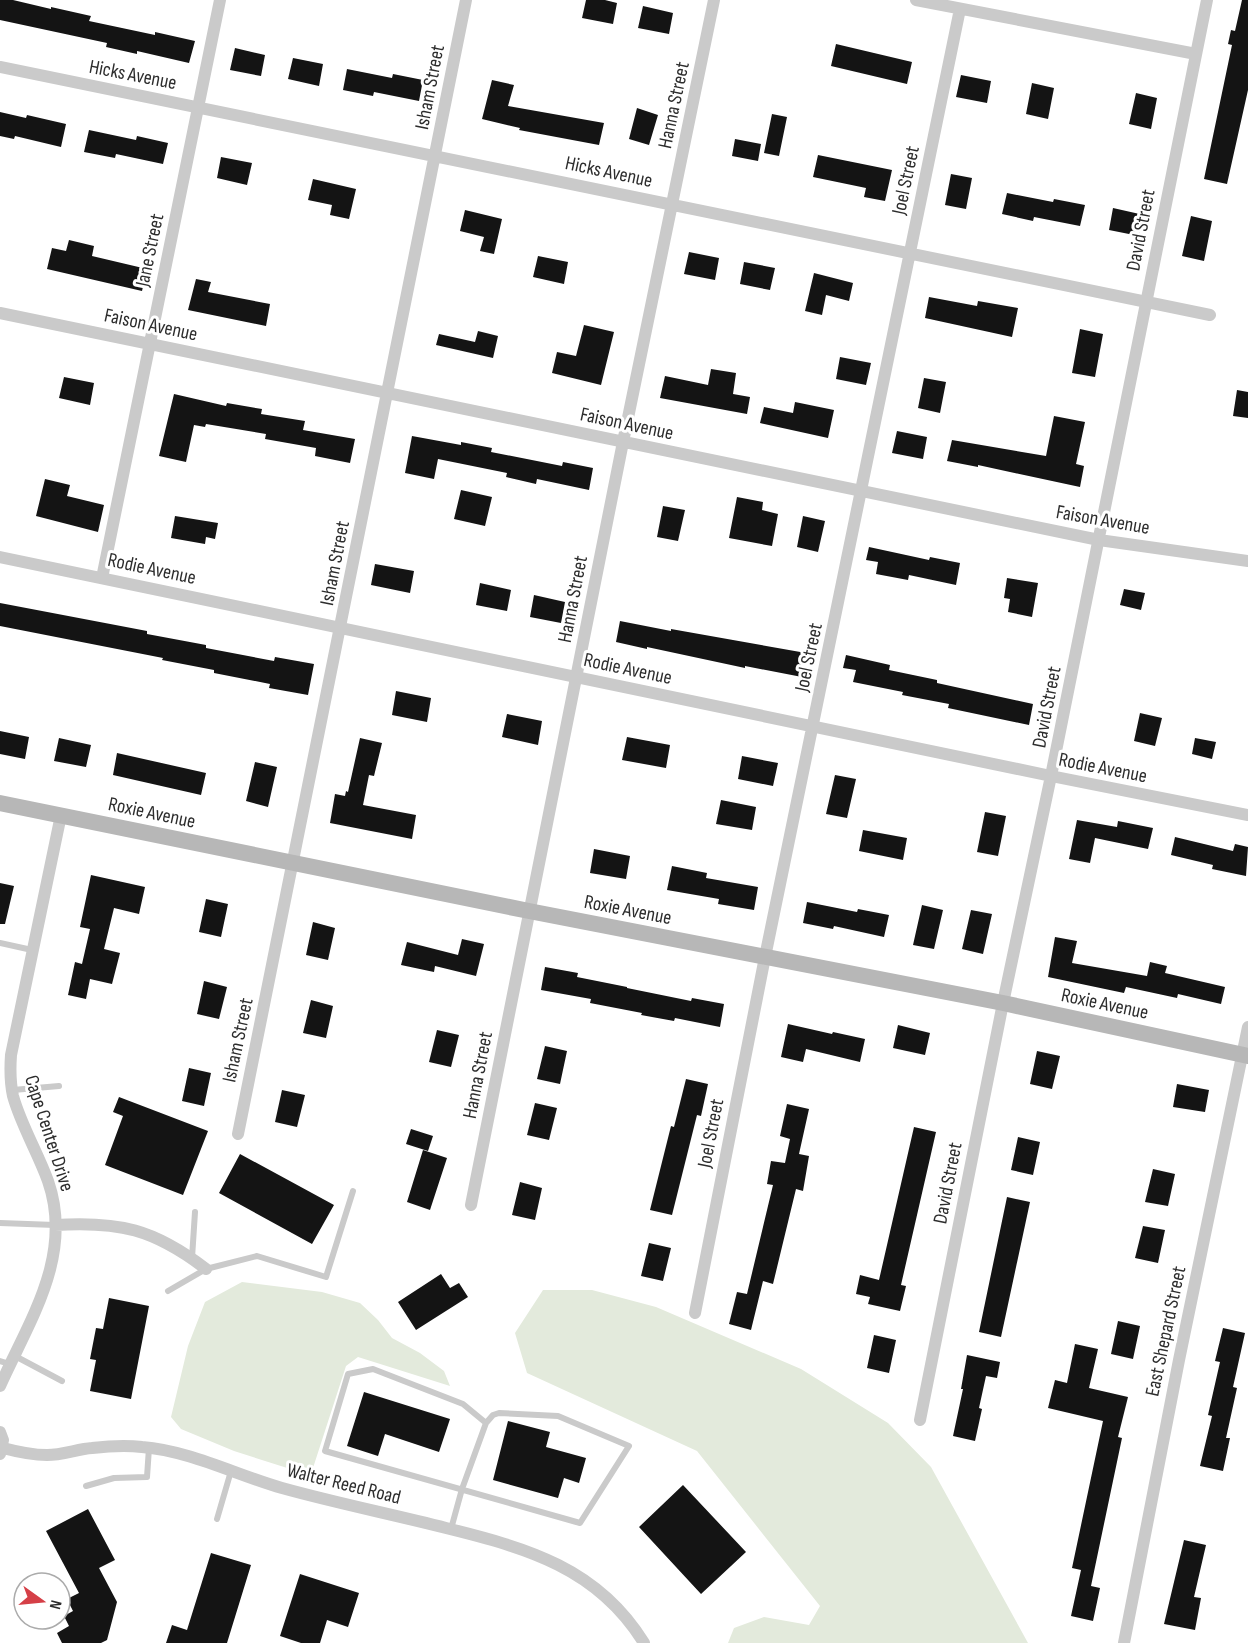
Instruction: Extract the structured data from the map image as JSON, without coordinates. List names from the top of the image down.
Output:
{
  "streets": {
    "street": [
      "Hicks Avenue",
      "Isham Street",
      "Hanna Street",
      "Joel Street",
      "David Street",
      "Jane Street",
      "Faison Avenue",
      "Rodie Avenue",
      "Roxie Avenue",
      "Cape Center Drive",
      "East Shepard Street",
      "Walter Reed Road"
    ]
  },
  "crossings": [
    ["Hicks Avenue", "Isham Street"],
    ["Hicks Avenue", "Hanna Street"],
    ["Hicks Avenue", "Joel Street"],
    ["Hicks Avenue", "David Street"],
    ["Hicks Avenue", "Jane Street"],
    ["Isham Street", "Faison Avenue"],
    ["Isham Street", "Rodie Avenue"],
    ["Isham Street", "Roxie Avenue"],
    ["Hanna Street", "Faison Avenue"],
    ["Hanna Street", "Rodie Avenue"],
    ["Hanna Street", "Roxie Avenue"],
    ["Joel Street", "Faison Avenue"],
    ["Joel Street", "Rodie Avenue"],
    ["Joel Street", "Roxie Avenue"],
    ["David Street", "Faison Avenue"],
    ["David Street", "Rodie Avenue"],
    ["David Street", "Roxie Avenue"],
    ["Jane Street", "Faison Avenue"],
    ["Jane Street", "Rodie Avenue"],
    ["Roxie Avenue", "Cape Center Drive"],
    ["Roxie Avenue", "East Shepard Street"]
  ],
  "north": "right"
}
